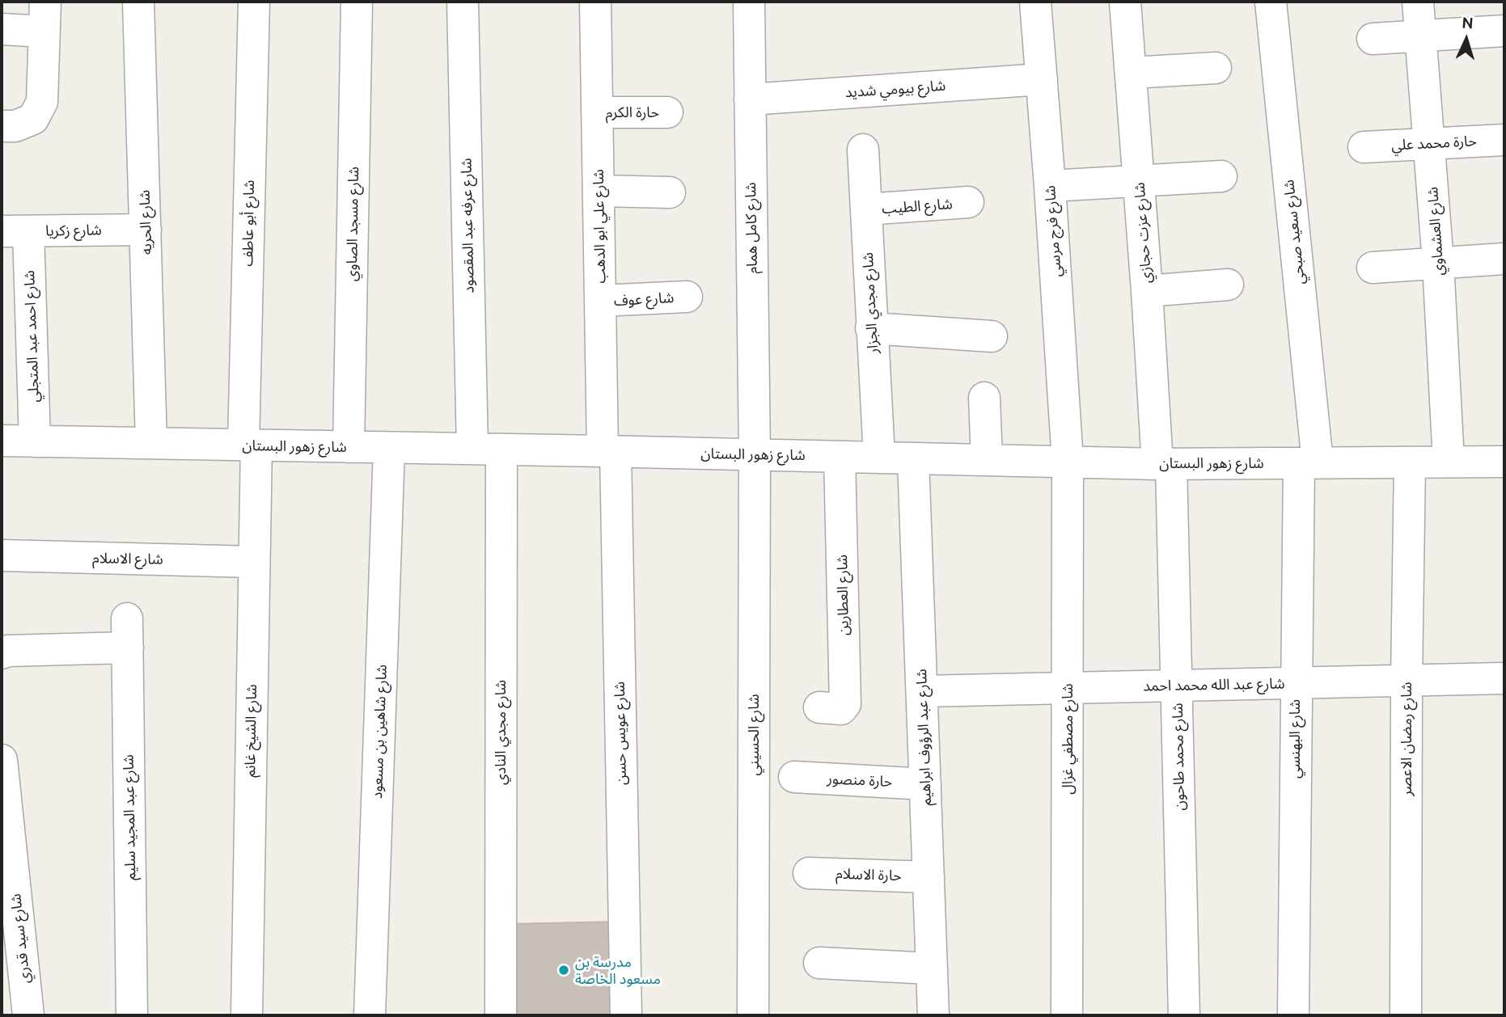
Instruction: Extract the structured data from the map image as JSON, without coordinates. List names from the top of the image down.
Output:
{
  "streets": {
    "street": [
      "شارع بيومي شديد",
      "حارة الكرم",
      "حارة محمد علي",
      "شارع الطيب",
      "شارع الحريه",
      "شارع أبو عاطف",
      "شارع مسجد الصاوي",
      "شارع عرفه عبد المقصود",
      "شارع علي ابو الدهب",
      "شارع كامل همام",
      "شارع زكريا",
      "شارع فرج مرسي",
      "شارع العشماوي",
      "شارع سعيد صبحي",
      "شارع عزت حجازي",
      "شارع عوف",
      "شارع مجدي الجزار",
      "شارع احمد عبد المتجلي",
      "شارع زهور البستان",
      "شارع الاسلام",
      "شارع العطارين",
      "شارع عبد الله محمد احمد",
      "شارع الشيخ غانم",
      "شارع شاهين بن مسعود",
      "شارع مجدي النادي",
      "شارع عويس حسن",
      "شارع الحسيني",
      "شارع عبد الرؤوف ابراهيم",
      "شارع مصطفي غزال",
      "شارع البهنسي",
      "شارع رمضان الاعصر",
      "شارع محمد طاحون",
      "حارة منصور",
      "شارع عبد المجيد سليم",
      "حارة الاسلام",
      "شارع سيد قدري"
    ]
  },
  "crossings": [
    ["شارع بيومي شديد", "شارع كامل همام"],
    ["شارع بيومي شديد", "شارع فرج مرسي"],
    ["حارة الكرم", "شارع علي ابو الدهب"],
    ["حارة محمد علي", "شارع العشماوي"],
    ["شارع الطيب", "شارع مجدي الجزار"],
    ["شارع الحريه", "شارع زكريا"],
    ["شارع الحريه", "شارع زهور البستان"],
    ["شارع أبو عاطف", "شارع زهور البستان"],
    ["شارع أبو عاطف", "شارع الشيخ غانم"],
    ["شارع مسجد الصاوي", "شارع زهور البستان"],
    ["شارع عرفه عبد المقصود", "شارع زهور البستان"],
    ["شارع عرفه عبد المقصود", "شارع مجدي النادي"],
    ["شارع علي ابو الدهب", "شارع عوف"],
    ["شارع علي ابو الدهب", "شارع زهور البستان"],
    ["شارع علي ابو الدهب", "شارع عويس حسن"],
    ["شارع كامل همام", "شارع زهور البستان"],
    ["شارع كامل همام", "شارع الحسيني"],
    ["شارع زكريا", "شارع احمد عبد المتجلي"],
    ["شارع فرج مرسي", "شارع زهور البستان"],
    ["شارع فرج مرسي", "شارع مصطفي غزال"],
    ["شارع العشماوي", "شارع زهور البستان"],
    ["شارع سعيد صبحي", "شارع زهور البستان"],
    ["شارع سعيد صبحي", "شارع البهنسي"],
    ["شارع عزت حجازي", "شارع زهور البستان"],
    ["شارع عزت حجازي", "شارع محمد طاحون"],
    ["شارع مجدي الجزار", "شارع زهور البستان"],
    ["شارع احمد عبد المتجلي", "شارع زهور البستان"],
    ["شارع زهور البستان", "شارع العطارين"],
    ["شارع زهور البستان", "شارع الشيخ غانم"],
    ["شارع زهور البستان", "شارع شاهين بن مسعود"],
    ["شارع زهور البستان", "شارع مجدي النادي"],
    ["شارع زهور البستان", "شارع عويس حسن"],
    ["شارع زهور البستان", "شارع الحسيني"],
    ["شارع زهور البستان", "شارع عبد الرؤوف ابراهيم"],
    ["شارع زهور البستان", "شارع مصطفي غزال"],
    ["شارع زهور البستان", "شارع البهنسي"],
    ["شارع زهور البستان", "شارع رمضان الاعصر"],
    ["شارع زهور البستان", "شارع محمد طاحون"],
    ["شارع الاسلام", "شارع الشيخ غانم"],
    ["شارع عبد الله محمد احمد", "شارع عبد الرؤوف ابراهيم"],
    ["شارع عبد الله محمد احمد", "شارع مصطفي غزال"],
    ["شارع عبد الله محمد احمد", "شارع البهنسي"],
    ["شارع عبد الله محمد احمد", "شارع رمضان الاعصر"],
    ["شارع عبد الله محمد احمد", "شارع محمد طاحون"],
    ["شارع عبد الرؤوف ابراهيم", "حارة منصور"],
    ["شارع عبد الرؤوف ابراهيم", "حارة الاسلام"]
  ],
  "places": ["مدرسة بن مسعود الخاصة"],
  "north": "top"
}
